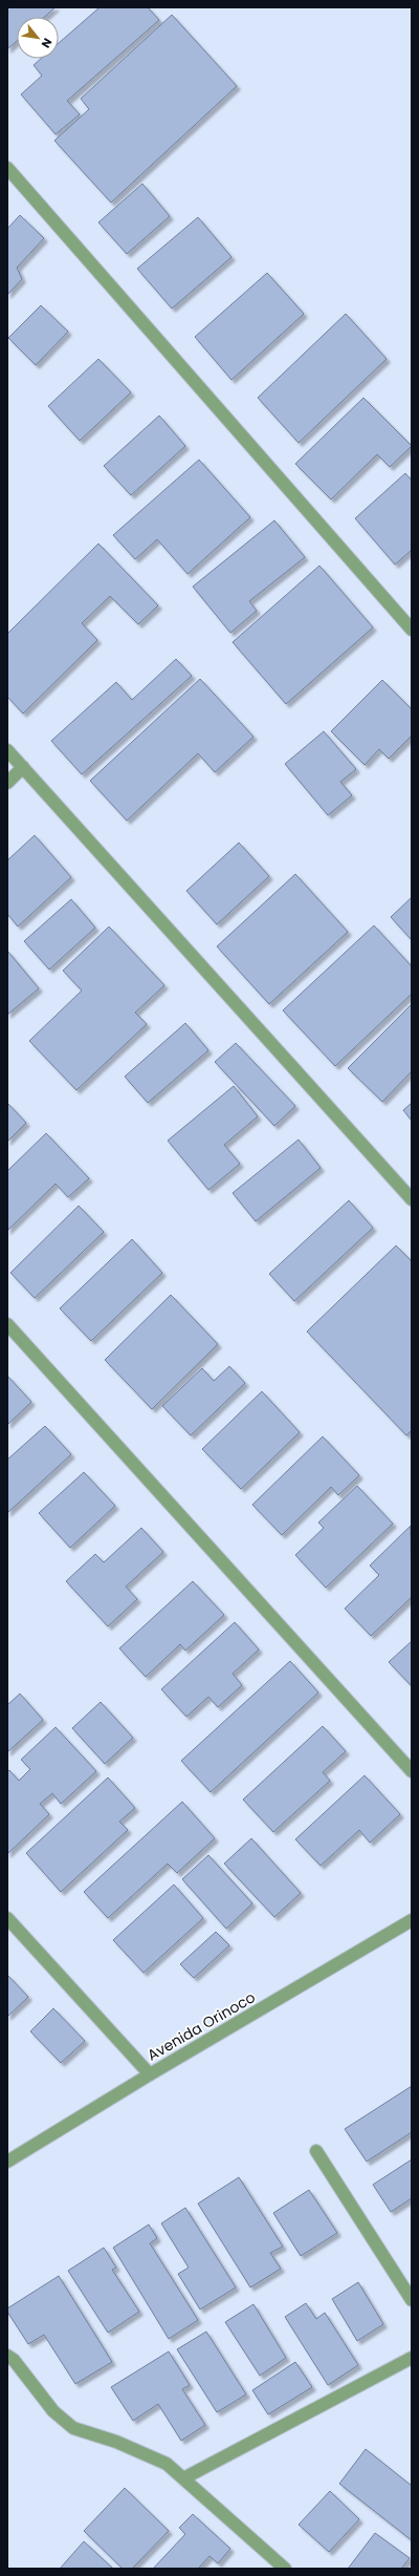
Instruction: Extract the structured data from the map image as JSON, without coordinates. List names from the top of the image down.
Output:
{
  "streets": {
    "street": ["Avenida Orinoco"]
  },
  "north": "bottom right"
}
